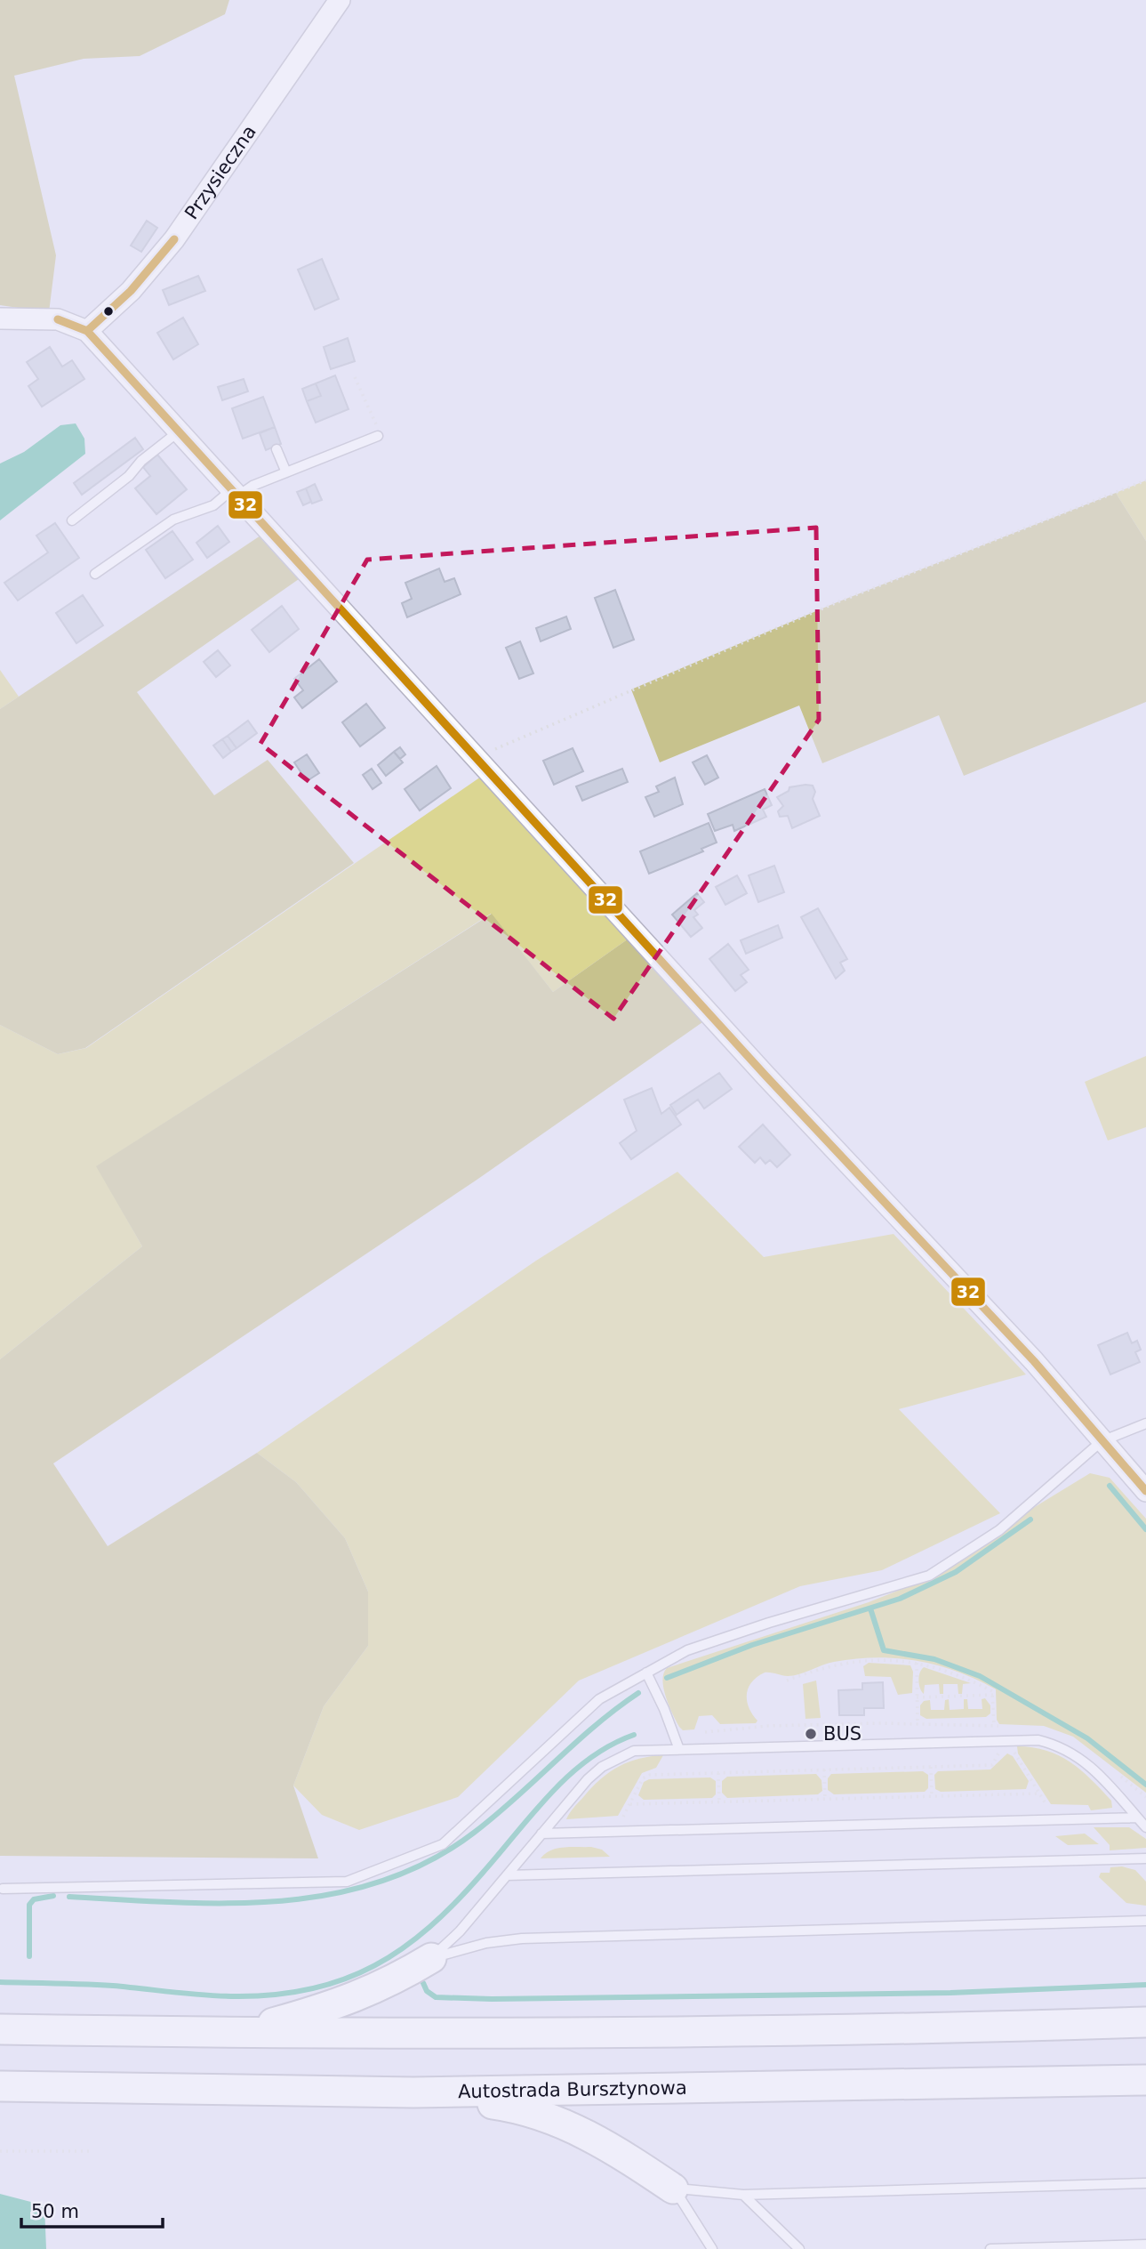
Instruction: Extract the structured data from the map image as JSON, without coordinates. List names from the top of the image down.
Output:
{
  "streets": {
    "highway": ["Autostrada Bursztynowa"],
    "street": ["Przysieczna"]
  },
  "places": ["BUS"],
  "lines": ["transit line 32"],
  "scale_bar": "50 m"
}
